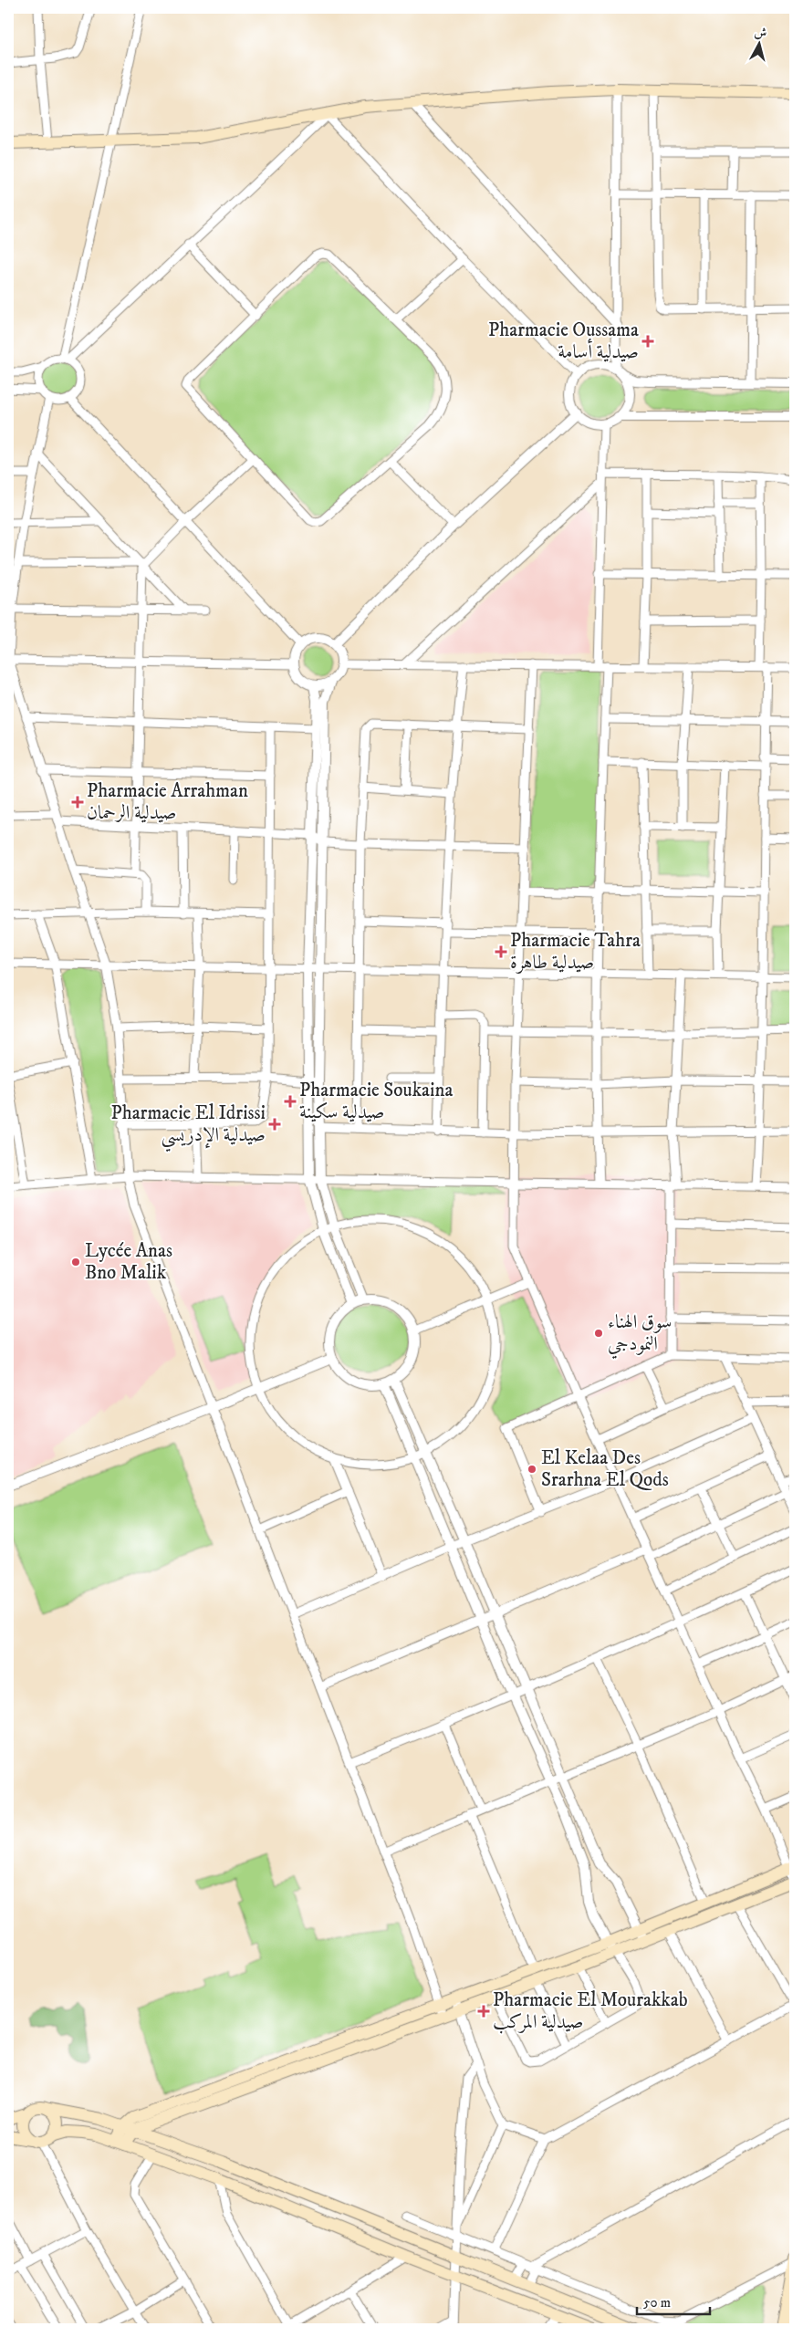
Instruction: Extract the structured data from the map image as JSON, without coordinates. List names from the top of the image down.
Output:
{
  "places": {
    "health": [
      "Pharmacie Oussama صيدلية أسامة",
      "Pharmacie Arrahman صيدلية الرحمان",
      "Pharmacie Tahra صيدلية طاهرة",
      "Pharmacie Soukaina صيدلية سكينة",
      "Pharmacie El Idrissi صيدلية الإدريسي",
      "Pharmacie El Mourakkab صيدلية المركب"
    ],
    "other": ["Lycée Anas Bno Malik", "سوق الهناء النمودجي", "El Kelaa Des Srarhna El Qods"]
  },
  "scale_bar": "50 m",
  "north": "top"
}
